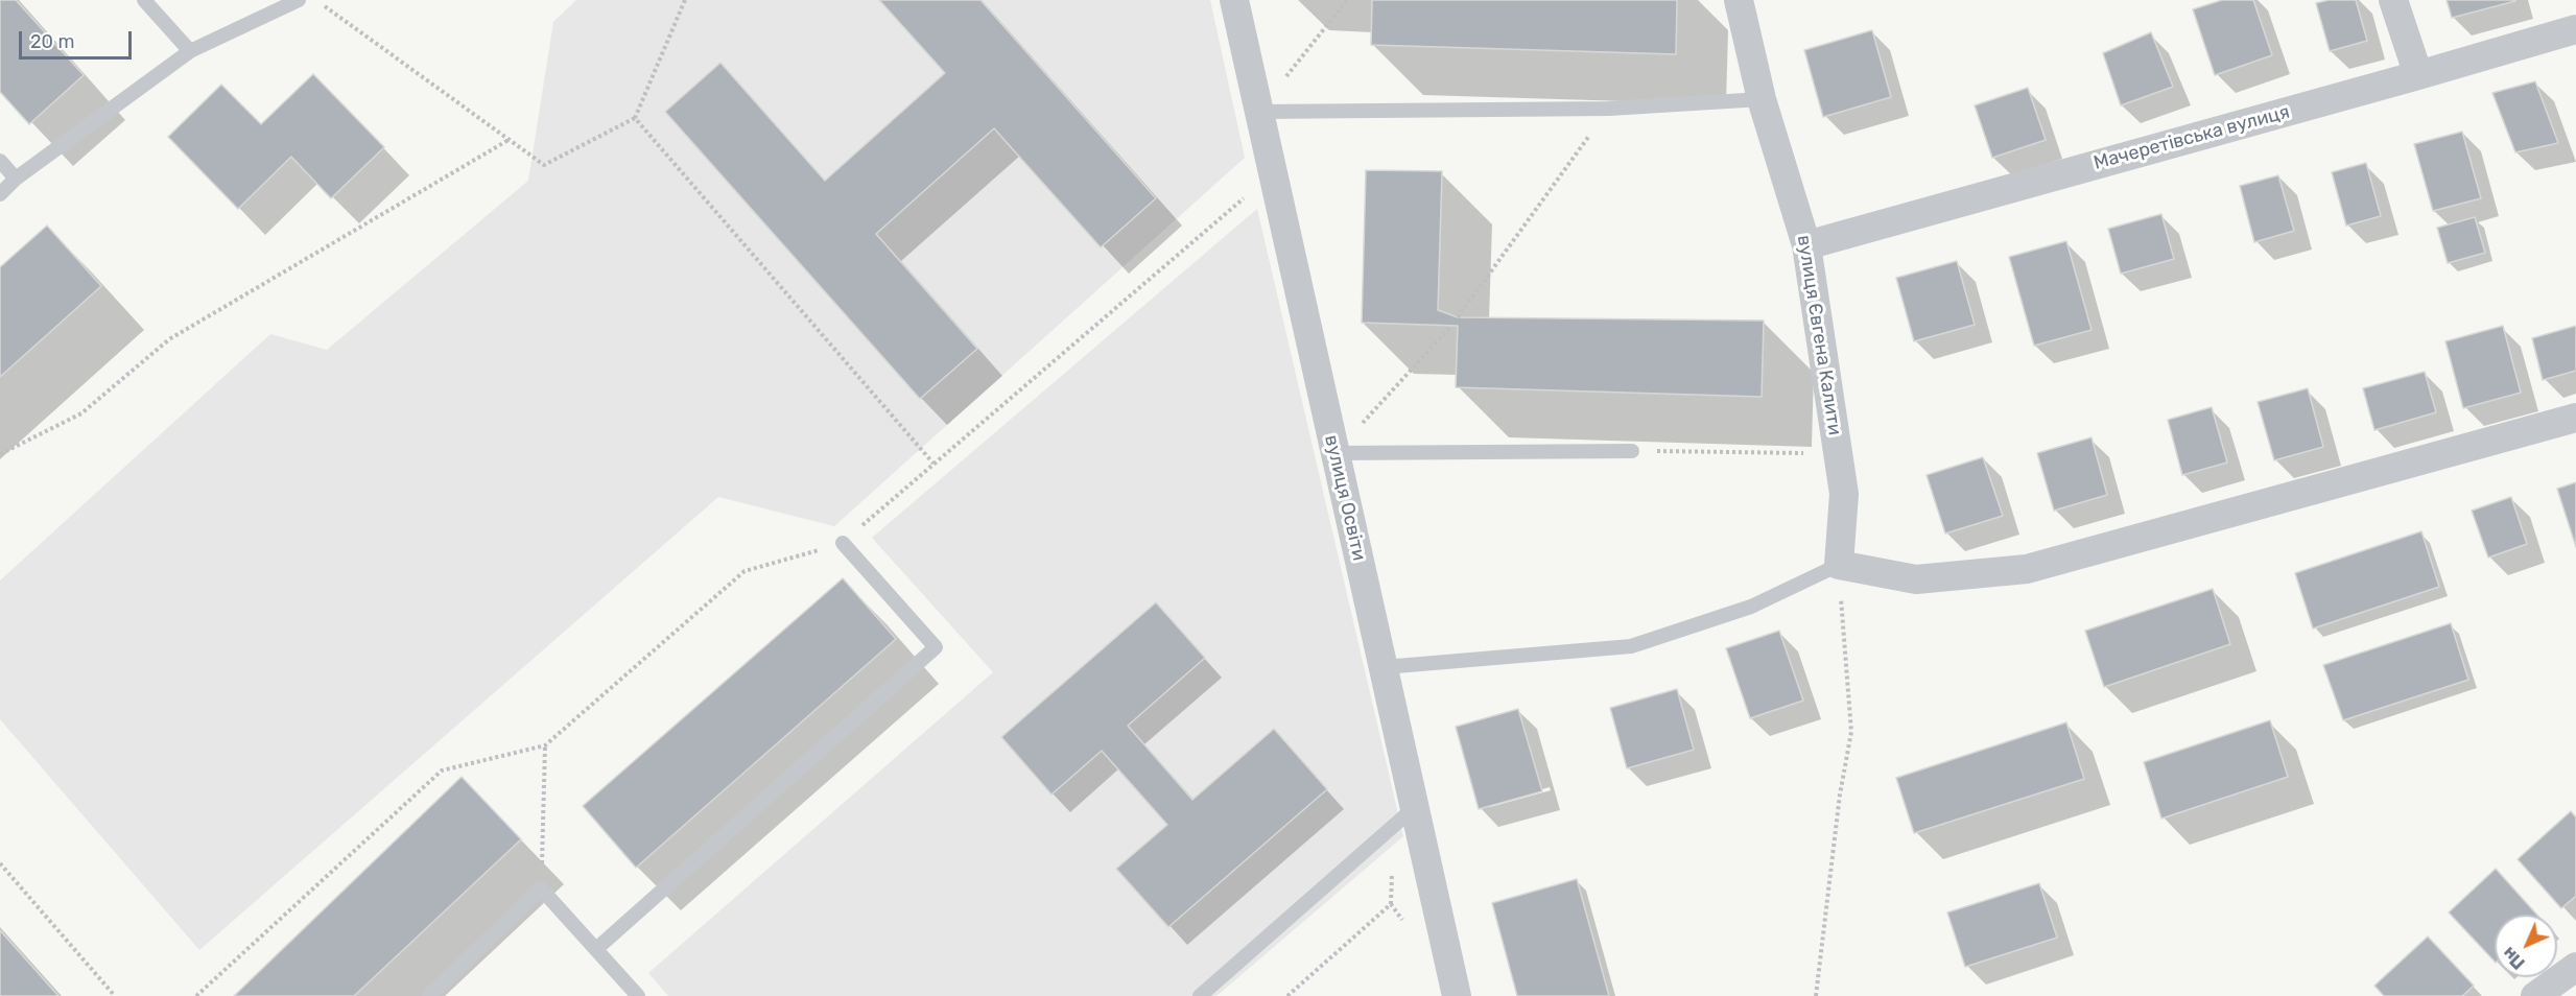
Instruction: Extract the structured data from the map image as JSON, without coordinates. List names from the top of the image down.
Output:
{
  "streets": {
    "street": ["Мачеретівська вулиця", "вулиця Євгена Калити", "вулиця Освіти"]
  },
  "crossings": [
    ["Мачеретівська вулиця", "вулиця Євгена Калити"]
  ],
  "scale_bar": "20 m",
  "north": "bottom left"
}
